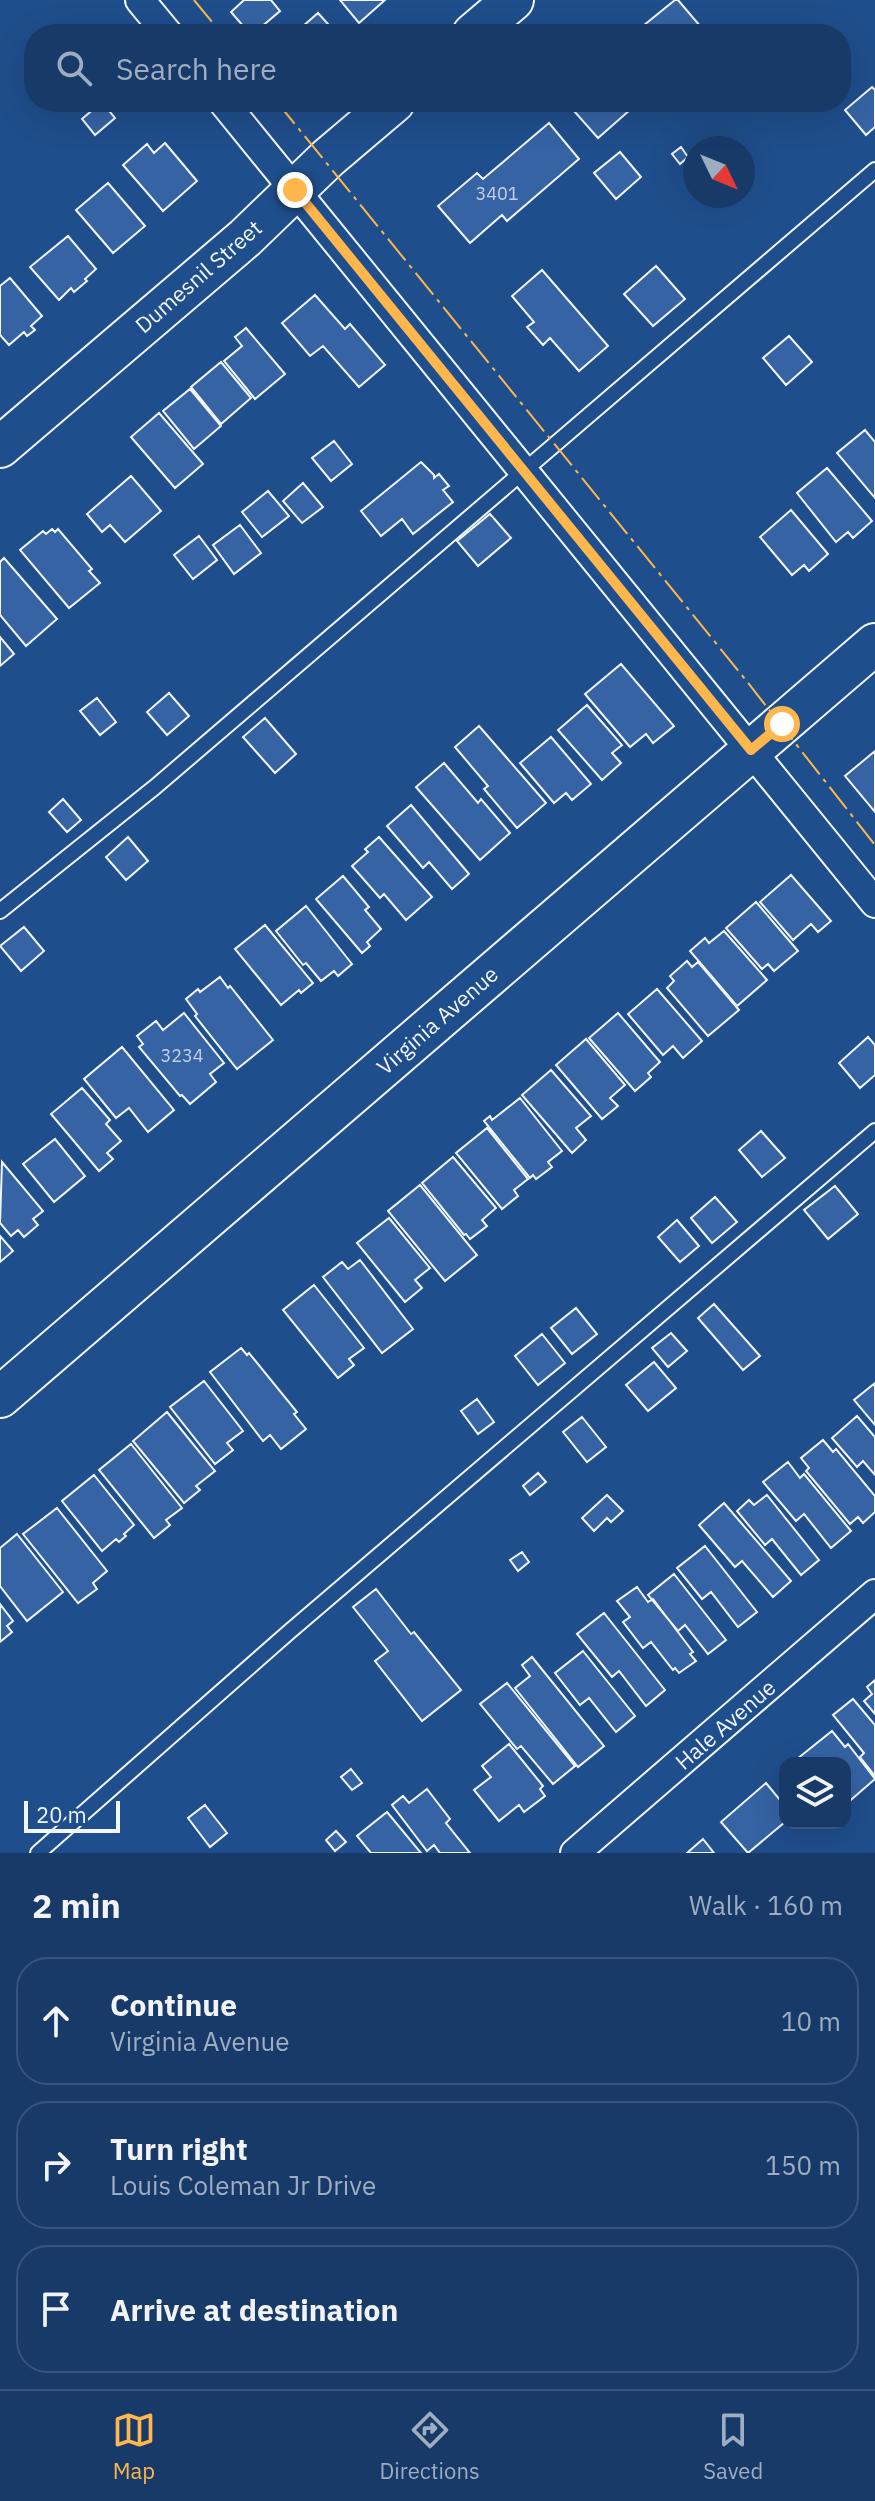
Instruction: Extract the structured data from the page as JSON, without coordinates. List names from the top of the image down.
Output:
{
  "streets": {
    "main road": ["Dumesnil Street", "Virginia Avenue"],
    "street": ["Hale Avenue"]
  },
  "house_numbers": ["3401", "3234"],
  "scale_bar": "20 m",
  "north": "bottom right",
  "page": {
    "search": "Search here",
    "scale": "20 m",
    "heading": ["2 min", "Walk · 160 m"],
    "list": [
      ["Continue", "Virginia Avenue", "10 m"],
      ["Turn right", "Louis Coleman Jr Drive", "150 m"],
      "Arrive at destination"
    ],
    "nav": ["Map", "Directions", "Saved"]
  }
}
